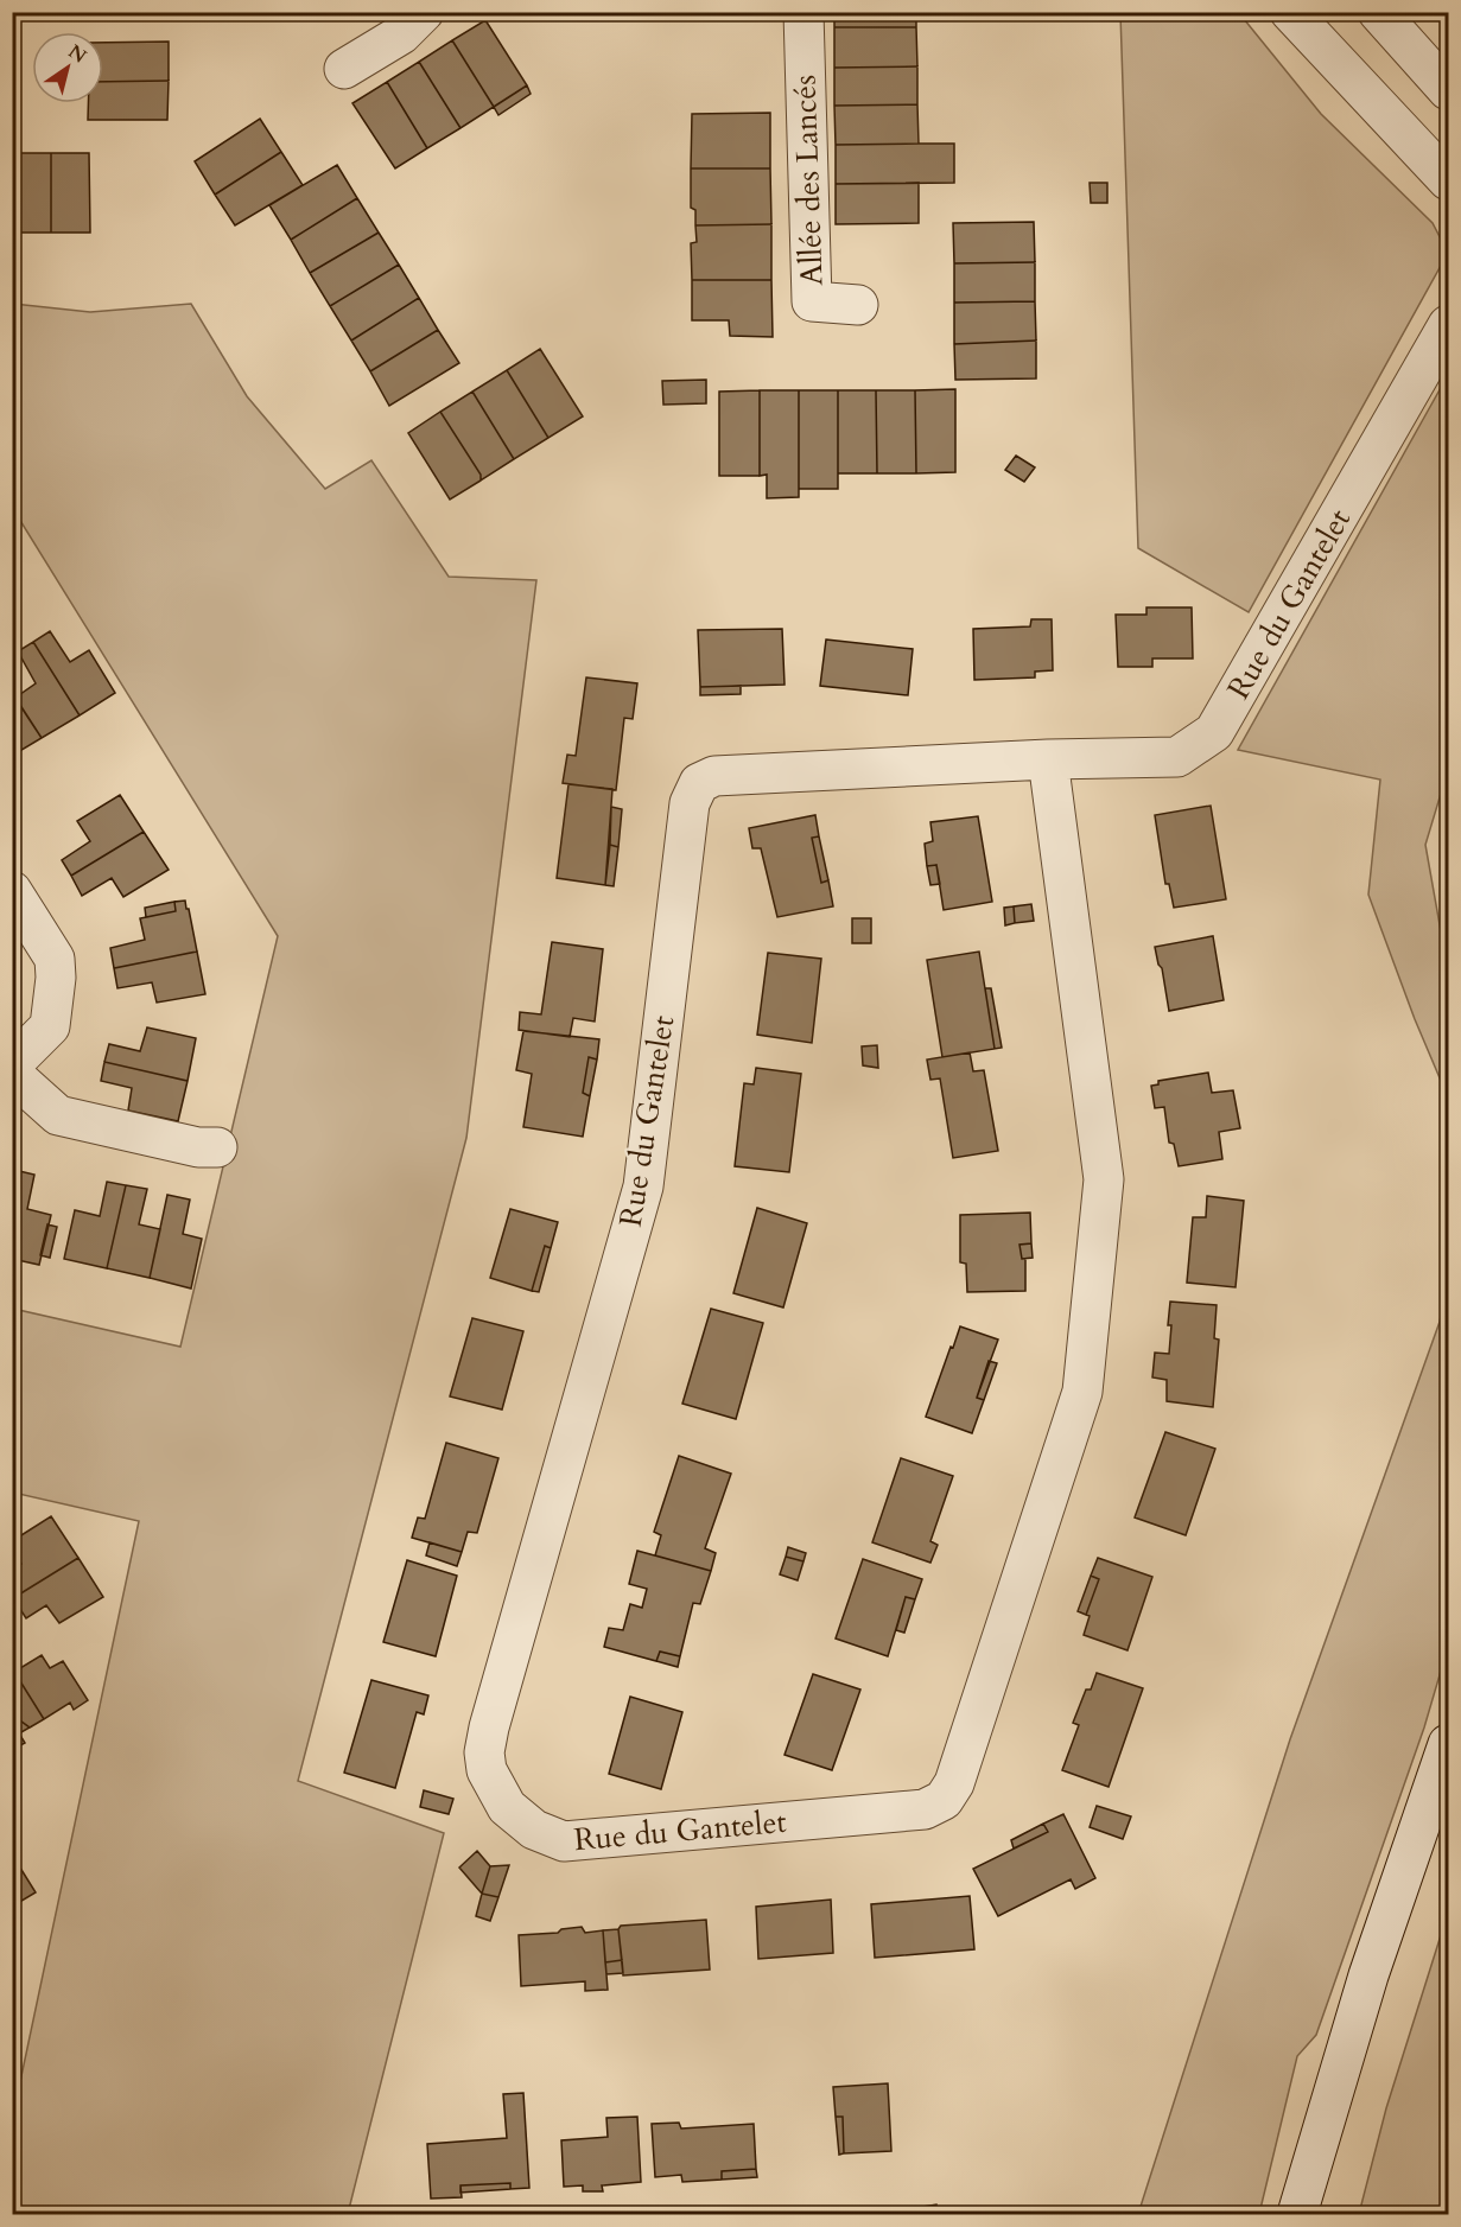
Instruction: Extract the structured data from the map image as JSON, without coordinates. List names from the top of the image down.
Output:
{
  "streets": {
    "street": ["Allée des Lancés", "Rue du Gantelet"]
  },
  "north": "top right"
}
